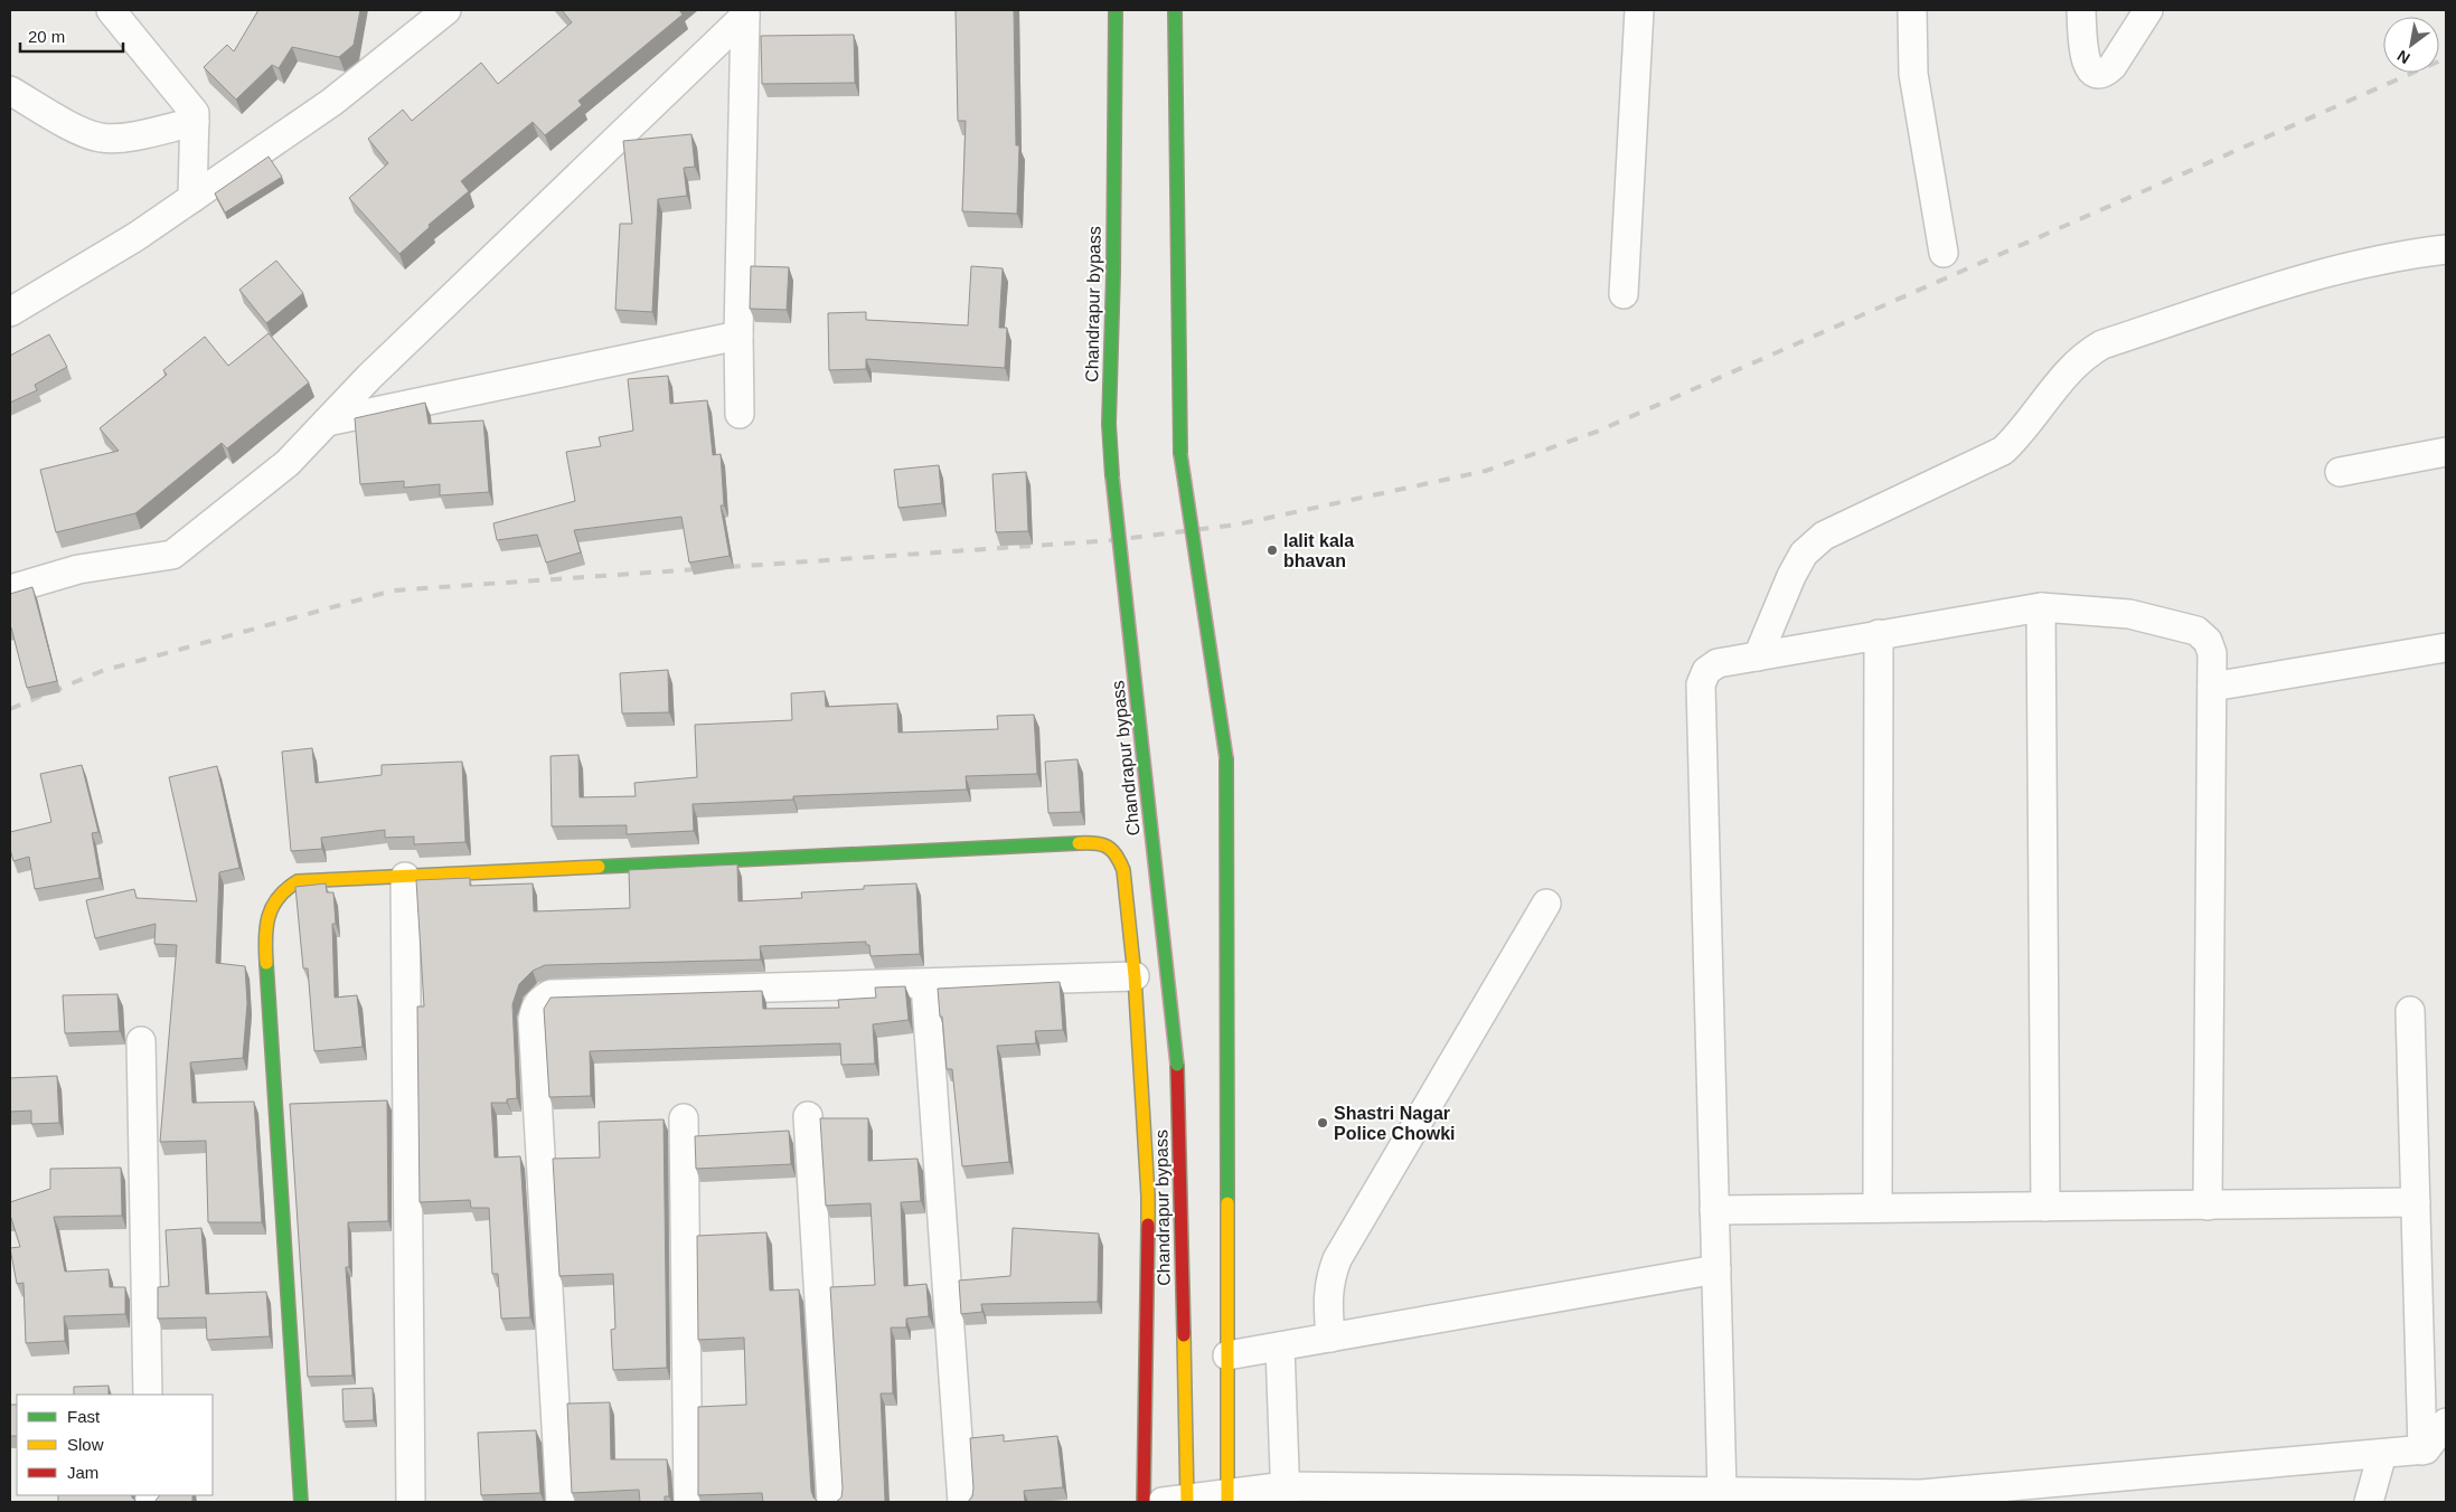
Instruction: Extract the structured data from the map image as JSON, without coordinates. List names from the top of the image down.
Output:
{
  "streets": {
    "main road": ["Chandrapur bypass"]
  },
  "places": ["lalit kala bhavan", "Shastri Nagar Police Chowki"],
  "legend": ["Fast", "Slow", "Jam"],
  "scale_bar": "20 m",
  "north": "bottom left"
}
